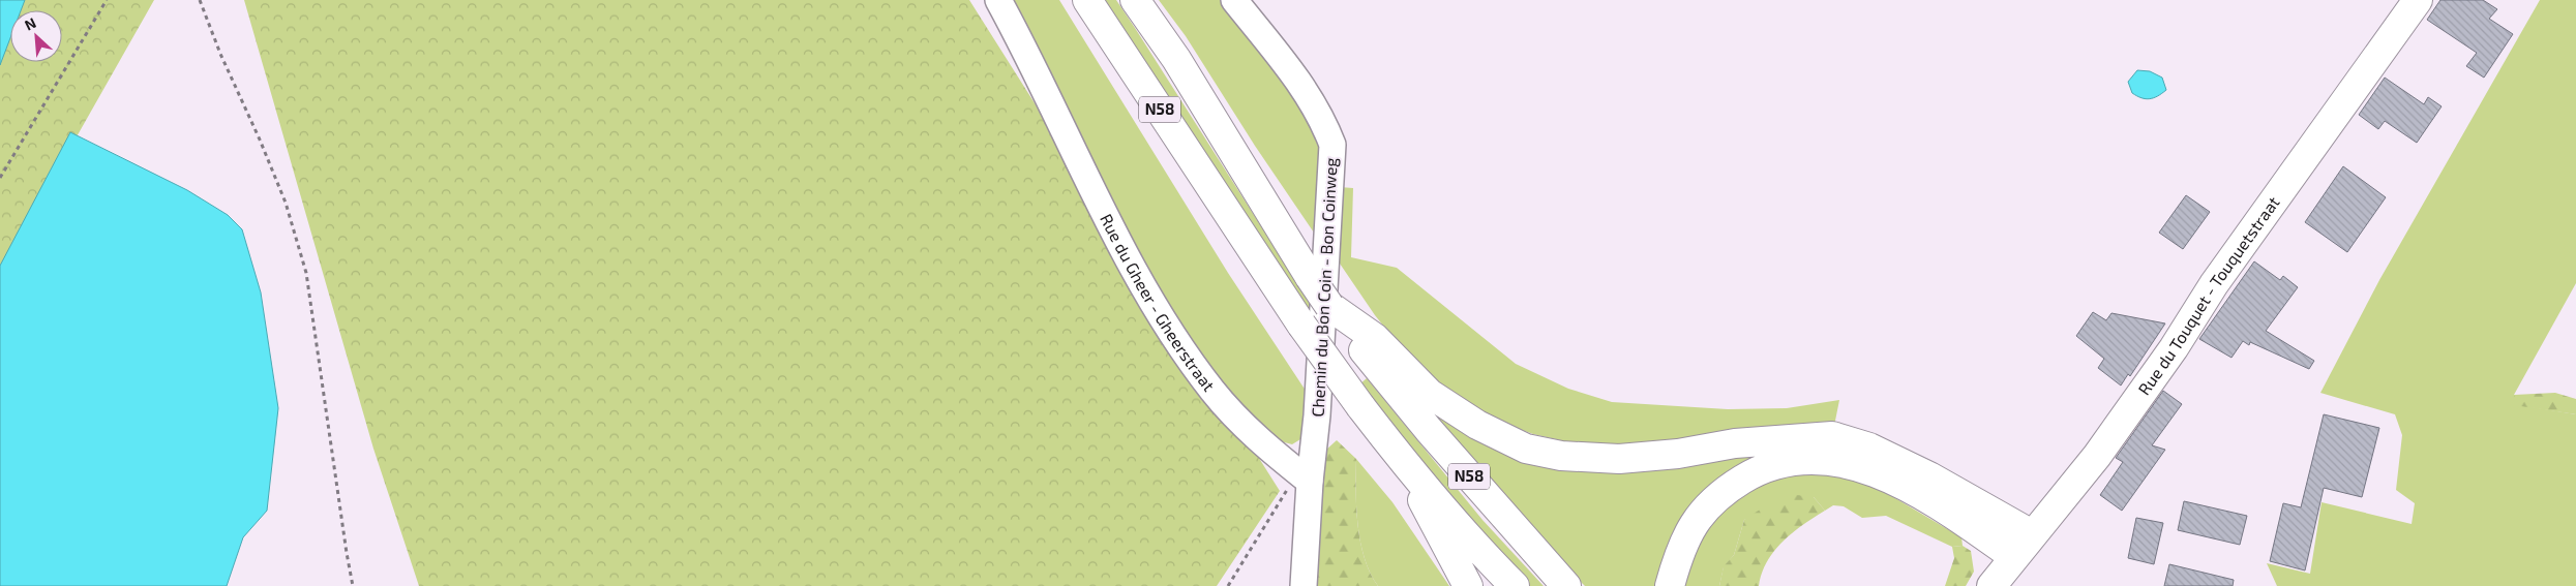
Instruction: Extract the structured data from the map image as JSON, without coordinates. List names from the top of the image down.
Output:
{
  "streets": {
    "main road": ["N58", "Rue du Touquet - Touquetstraat"],
    "street": ["Chemin du Bon Coin - Bon Coinweg", "Rue du Gheer - Gheerstraat"]
  },
  "crossings": [
    ["Chemin du Bon Coin - Bon Coinweg", "Rue du Gheer - Gheerstraat"]
  ],
  "north": "top left"
}
